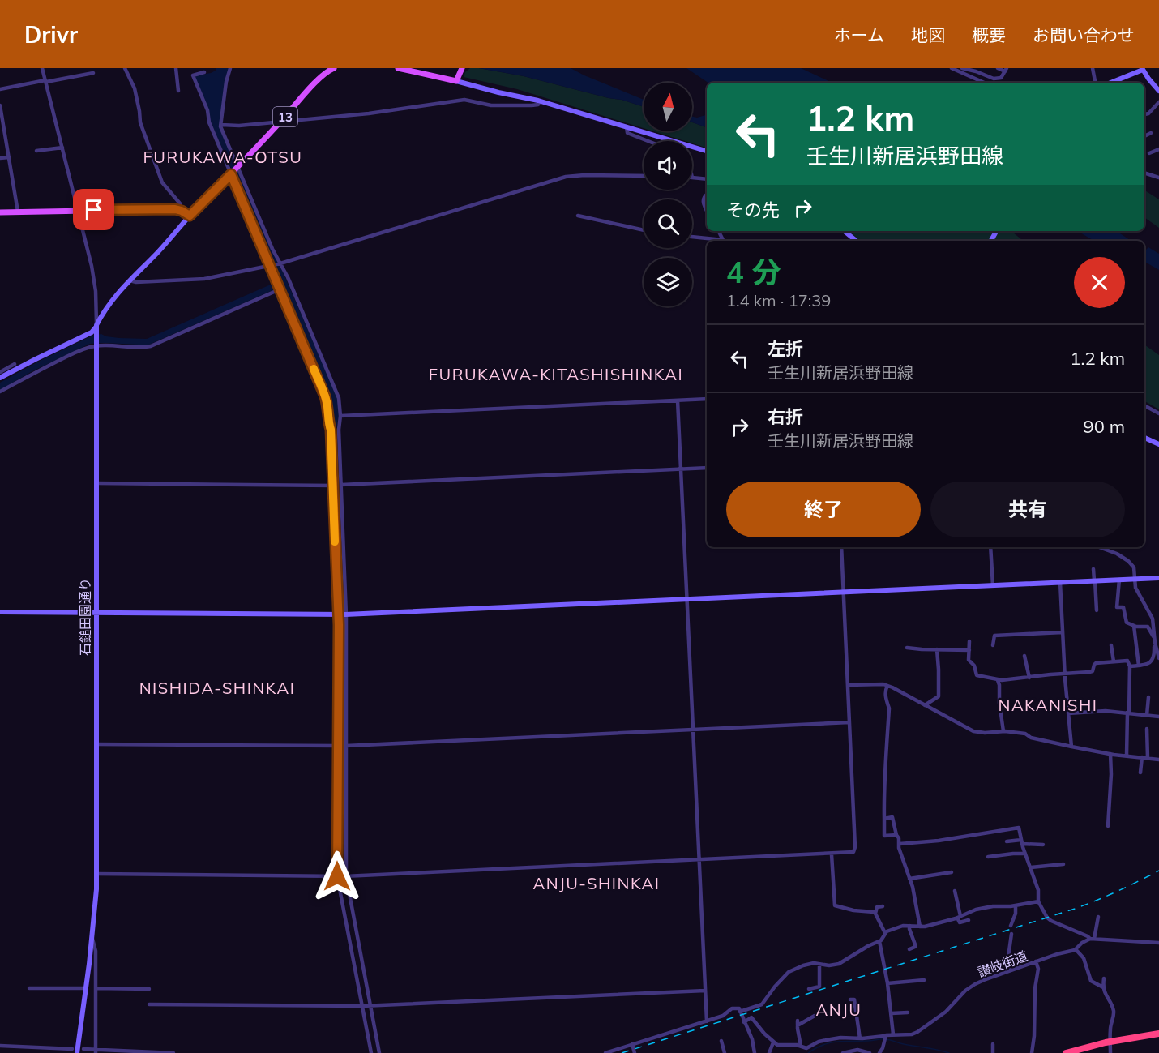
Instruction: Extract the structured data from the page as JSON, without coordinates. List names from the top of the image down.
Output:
{
  "streets": {
    "main road": ["13"],
    "street": ["石鎚田園通り", "讃岐街道"]
  },
  "crossings": [
    ["13", "石鎚田園通り"]
  ],
  "districts": [
    "FURUKAWA-OTSU",
    "FURUKAWA-KITASHISHINKAI",
    "NISHIDA-SHINKAI",
    "NAKANISHI",
    "ANJU-SHINKAI",
    "ANJU"
  ],
  "north": "top",
  "page": {
    "header": "Drivr",
    "nav": [
      "ホーム",
      "地図",
      "概要",
      "お問い合わせ"
    ],
    "turn": ["1.2 km", "壬生川新居浜野田線"],
    "then": "その先",
    "heading": ["4 分", "1.4 km · 17:39"],
    "list": [
      {
        "name": "左折",
        "note": "壬生川新居浜野田線",
        "value": "1.2 km"
      },
      {
        "name": "右折",
        "note": "壬生川新居浜野田線",
        "value": "90 m"
      }
    ],
    "buttons": ["終了", "共有"]
  }
}
